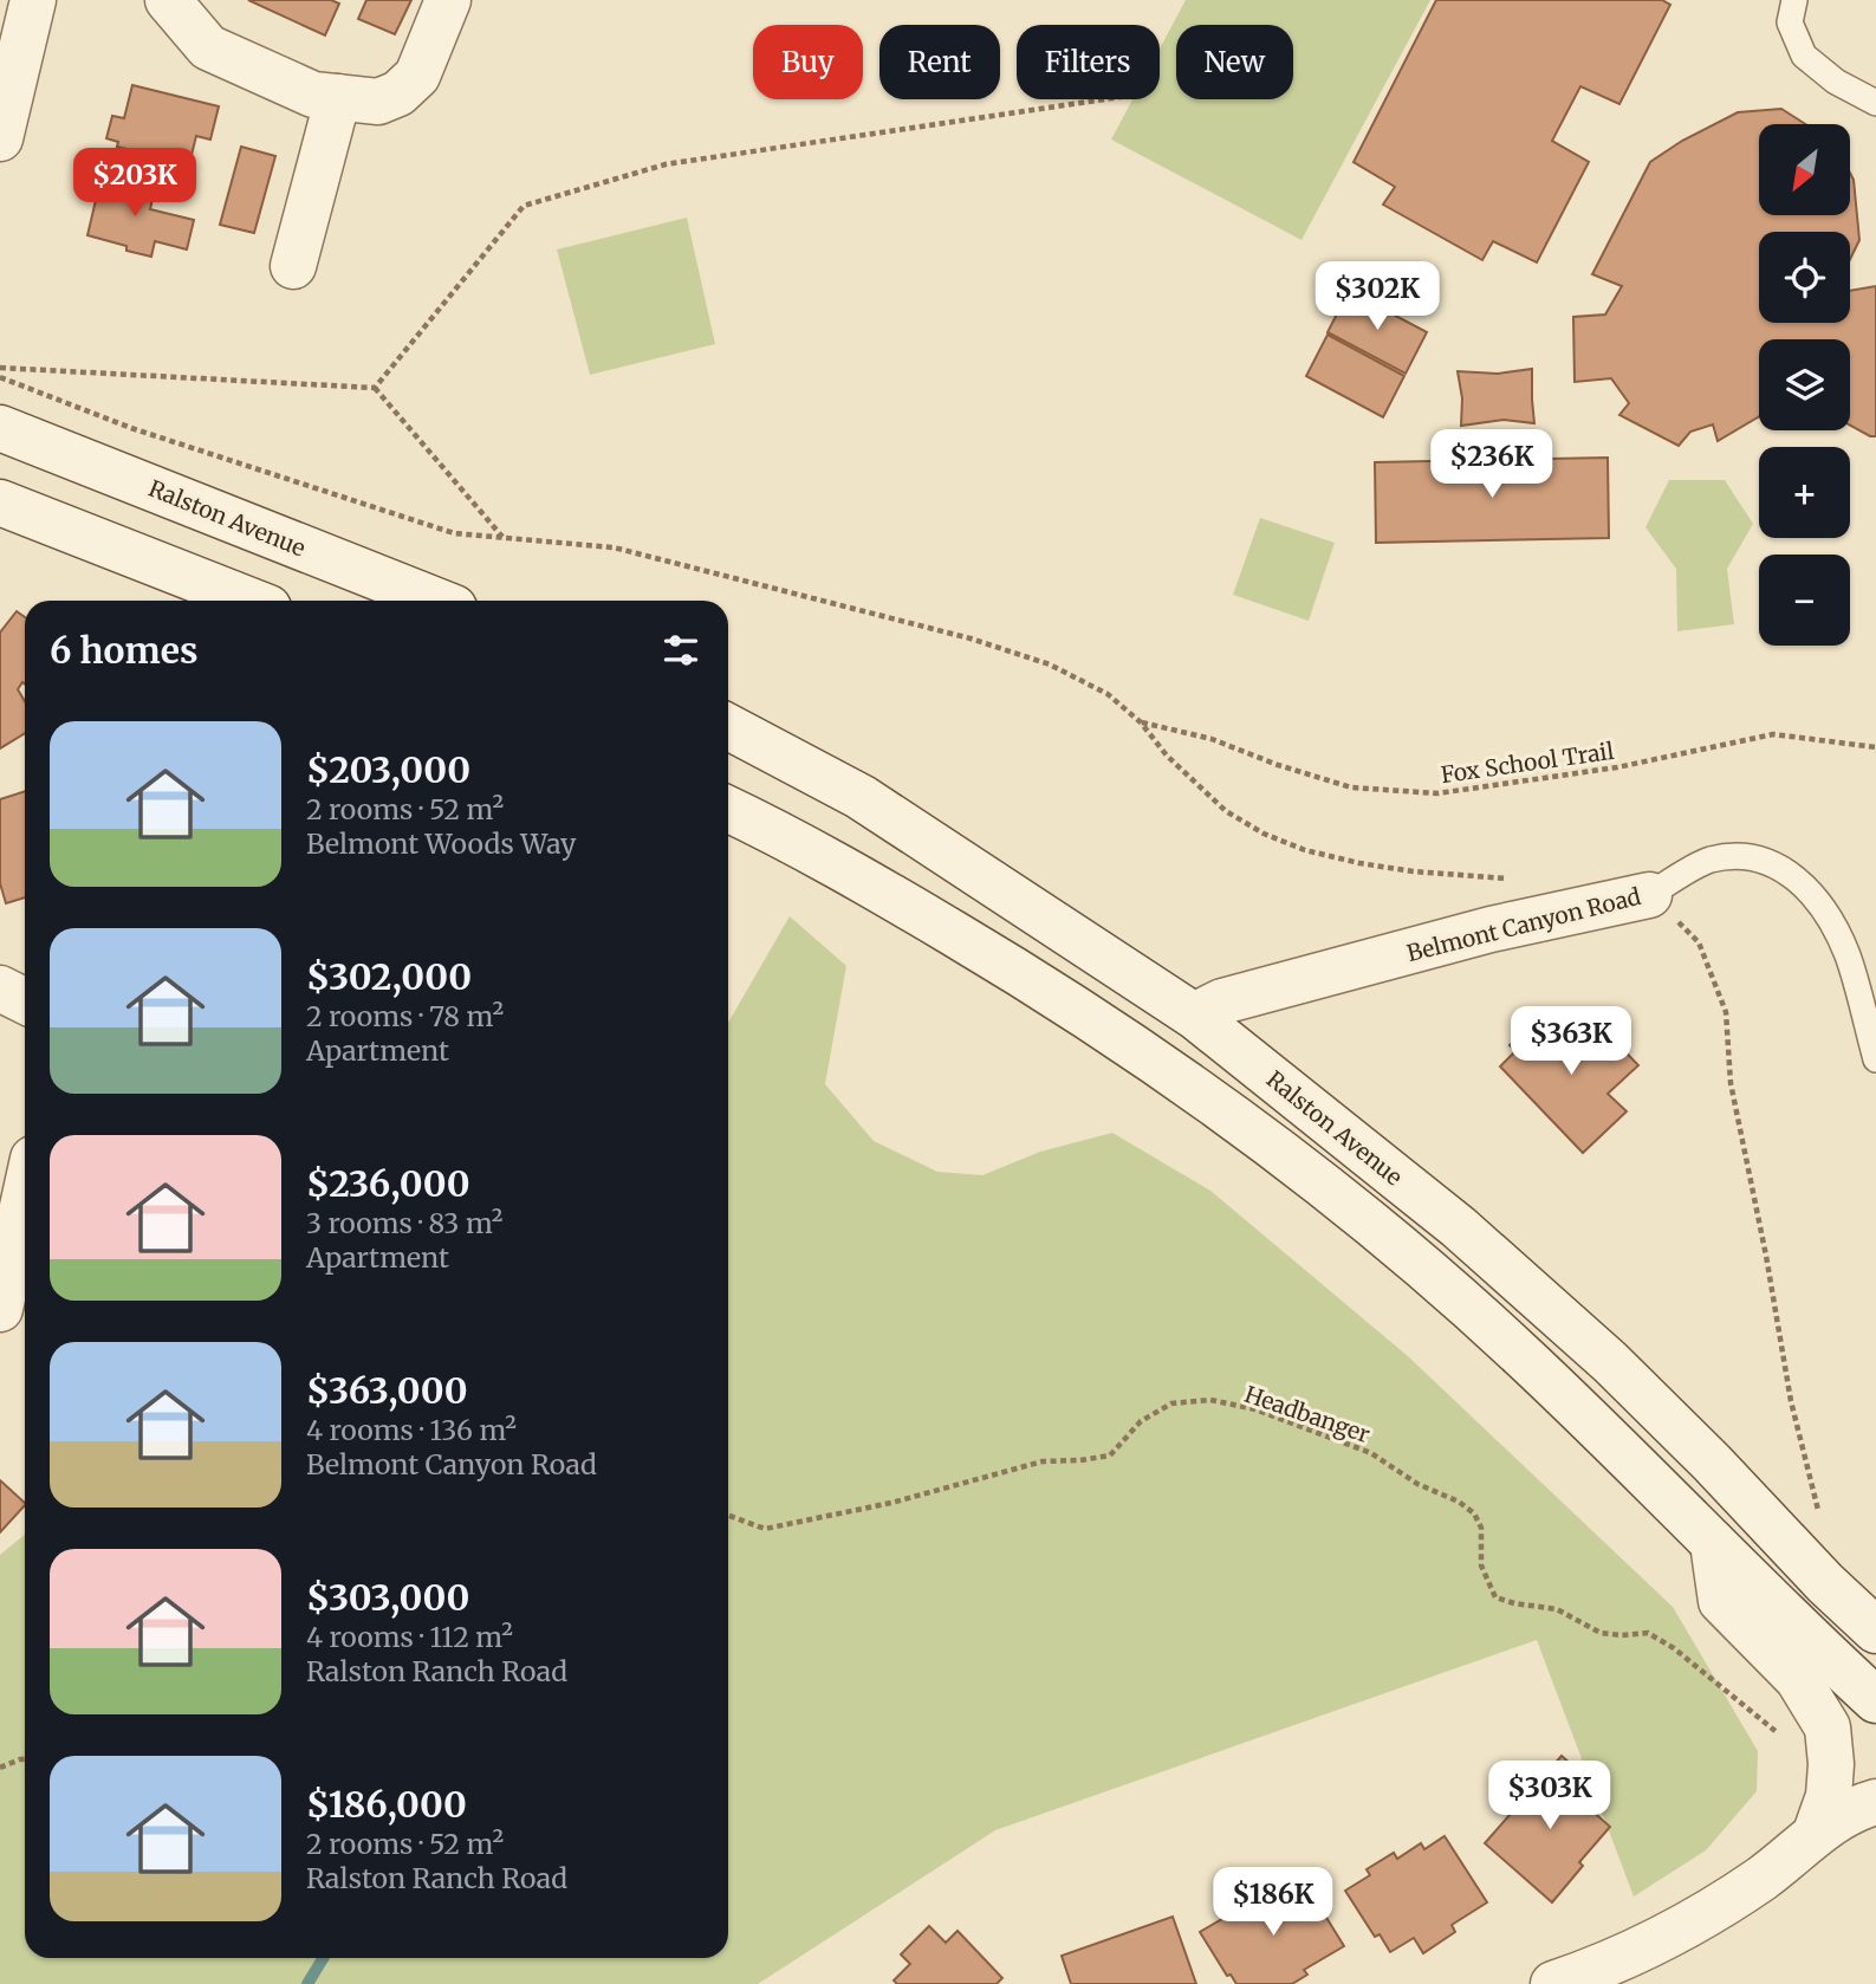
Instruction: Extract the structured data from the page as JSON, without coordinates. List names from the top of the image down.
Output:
{
  "streets": {
    "main road": ["Ralston Avenue", "Belmont Canyon Road"],
    "path": ["Fox School Trail", "Headbanger"]
  },
  "crossings": [
    ["Ralston Avenue", "Belmont Canyon Road"]
  ],
  "north": "bottom left",
  "page": {
    "chip": [
      "Buy",
      "Rent",
      "Filters",
      "New"
    ],
    "map_buttons": ["+", "−"],
    "price": [
      "$203K",
      "$302K",
      "$236K",
      "$363K",
      "$303K",
      "$186K"
    ],
    "heading": "6 homes",
    "list": [
      {
        "name": "$203,000",
        "note": "2 rooms · 52 m² · Belmont Woods Way"
      },
      {
        "name": "$302,000",
        "note": "2 rooms · 78 m² · Apartment"
      },
      {
        "name": "$236,000",
        "note": "3 rooms · 83 m² · Apartment"
      },
      {
        "name": "$363,000",
        "note": "4 rooms · 136 m² · Belmont Canyon Road"
      },
      {
        "name": "$303,000",
        "note": "4 rooms · 112 m² · Ralston Ranch Road"
      },
      {
        "name": "$186,000",
        "note": "2 rooms · 52 m² · Ralston Ranch Road"
      }
    ]
  }
}
